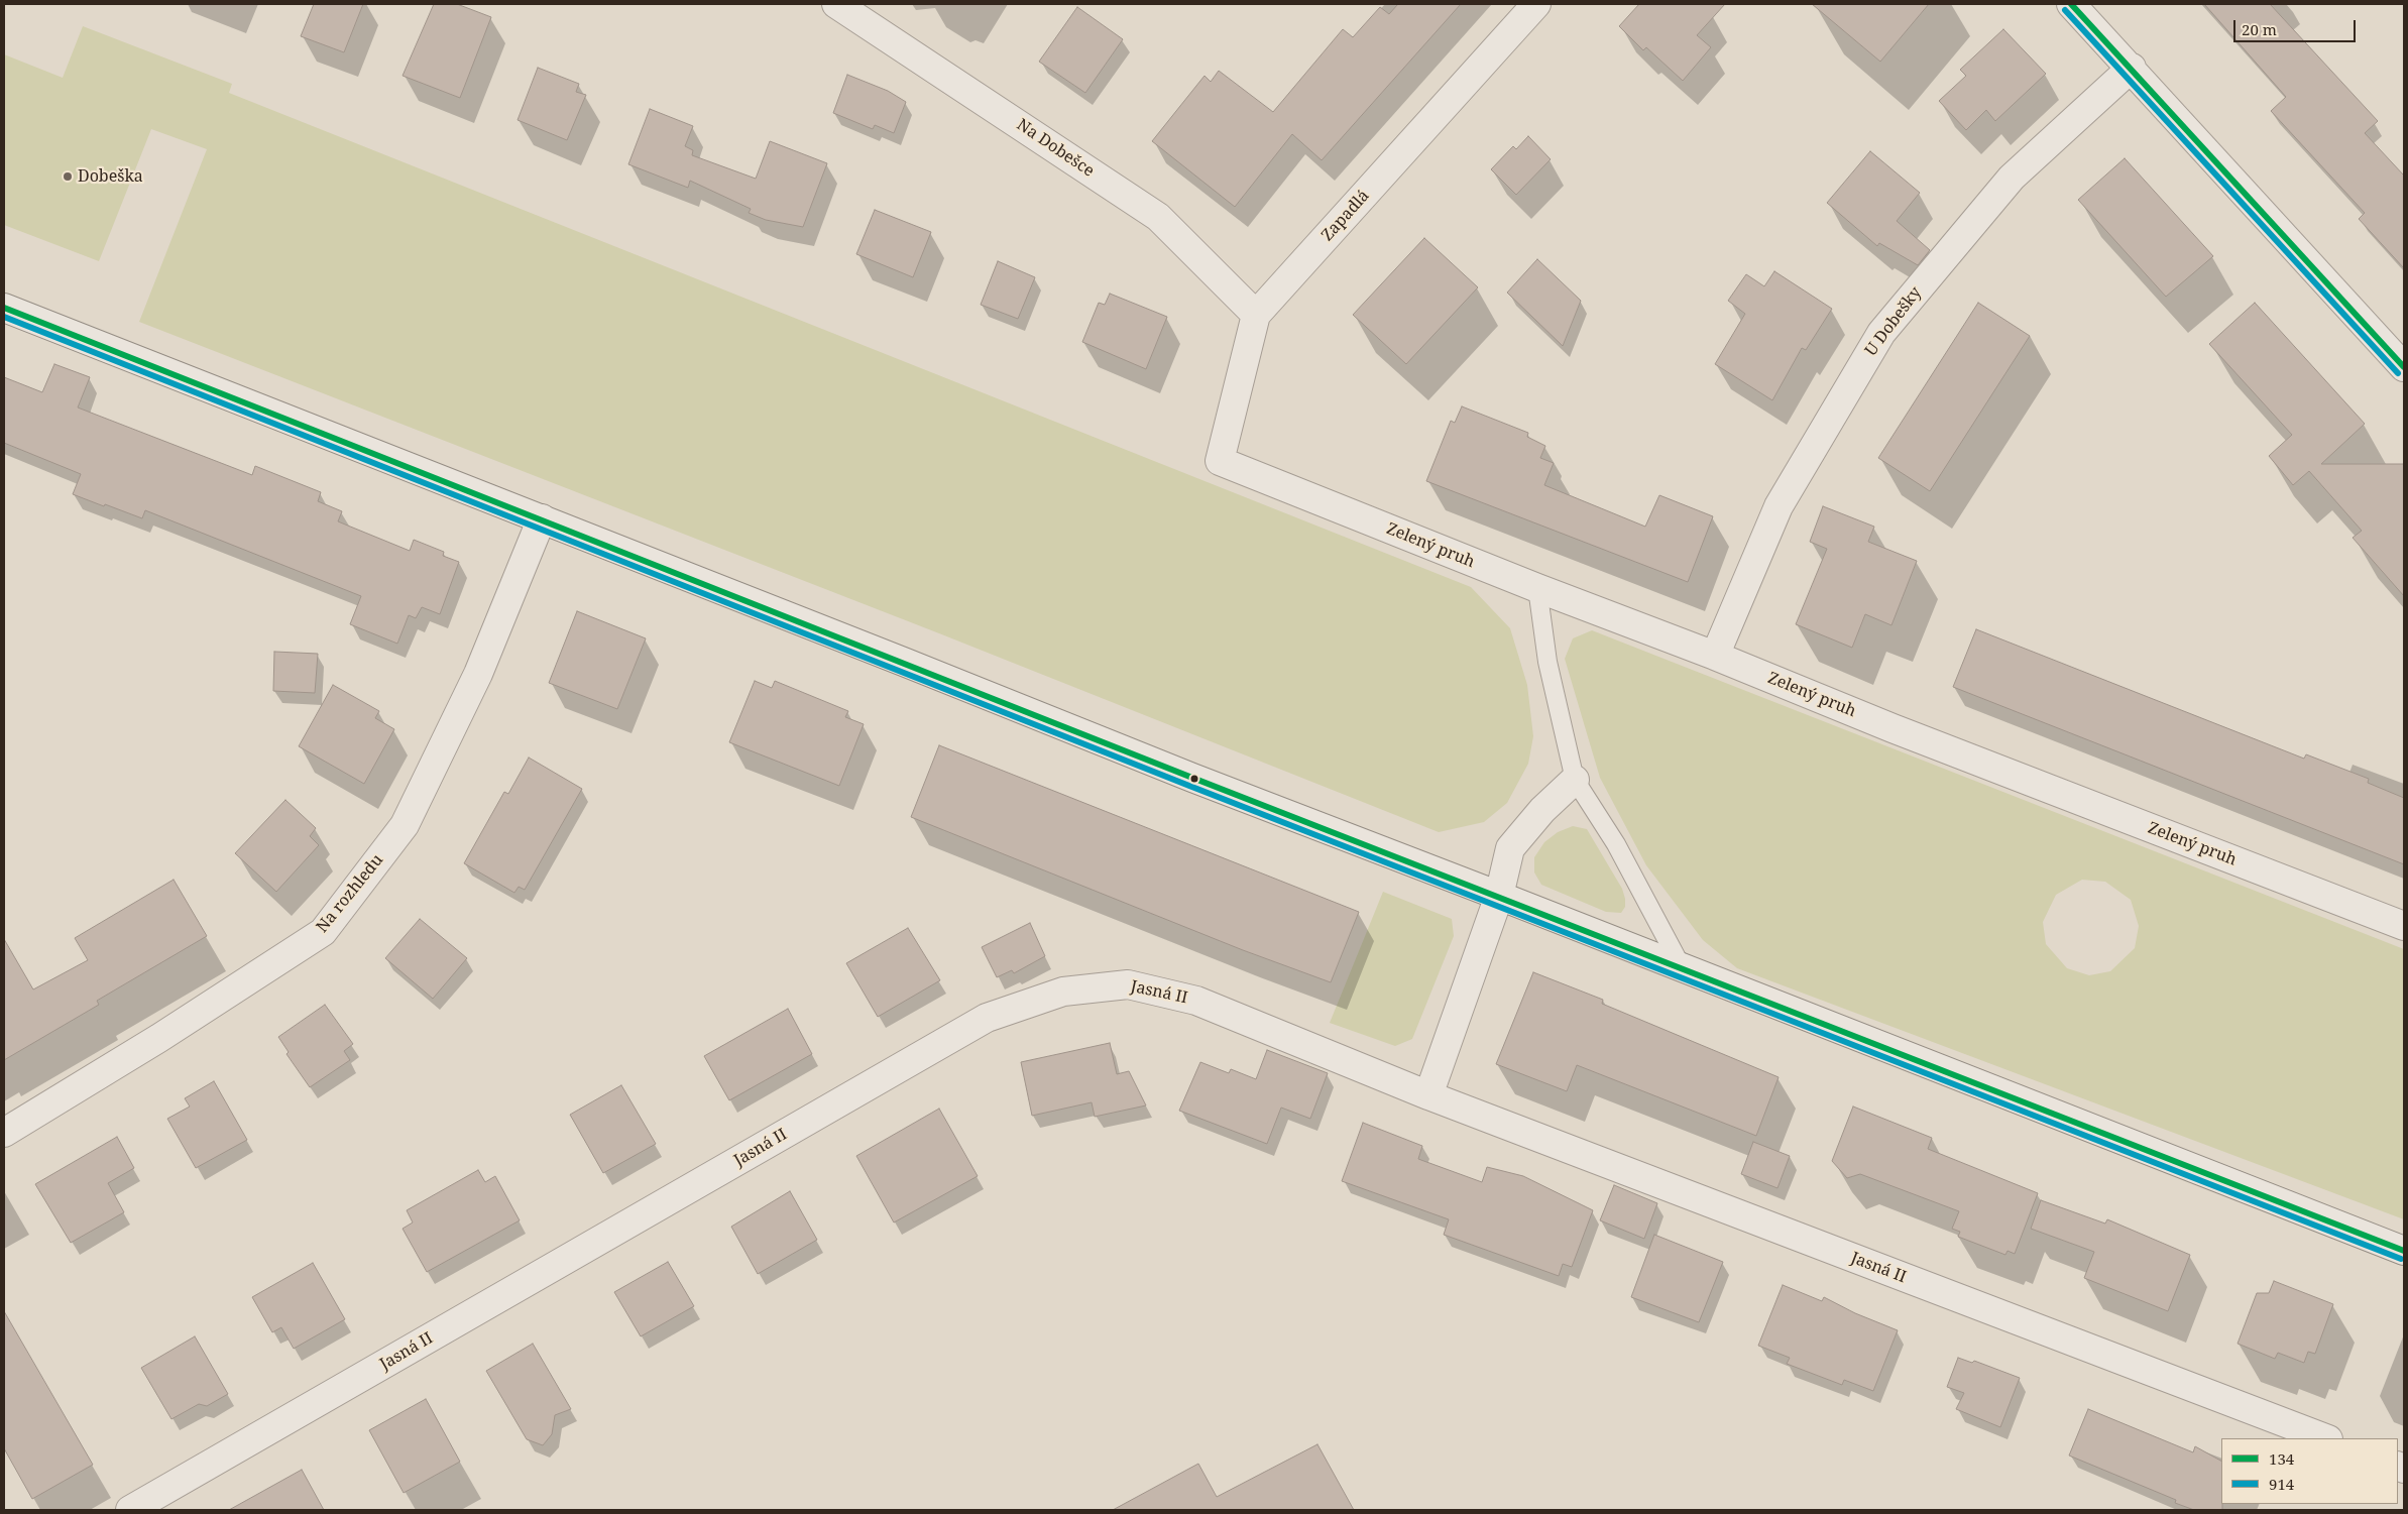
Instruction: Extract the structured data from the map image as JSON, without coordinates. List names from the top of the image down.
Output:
{
  "streets": {
    "street": [
      "Na Dobešce",
      "Zapadlá",
      "U Dobešky",
      "Zelený pruh",
      "Na rozhledu",
      "Jasná II"
    ]
  },
  "crossings": [
    ["Na Dobešce", "Zapadlá"],
    ["Zapadlá", "Zelený pruh"],
    ["U Dobešky", "Zelený pruh"]
  ],
  "places": ["Dobeška"],
  "lines": ["transit line 134", "transit line 914"],
  "legend": ["134", "914"],
  "scale_bar": "20 m"
}
